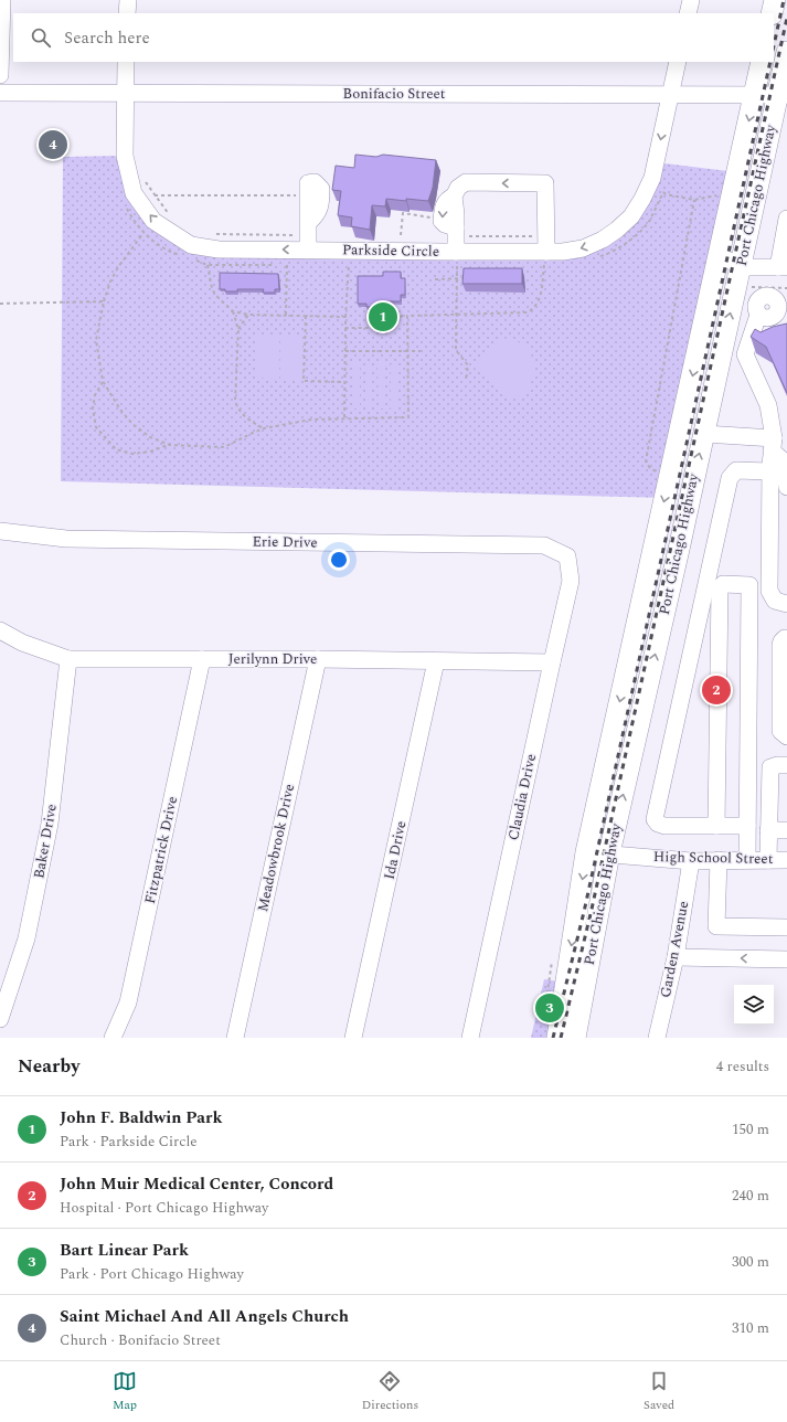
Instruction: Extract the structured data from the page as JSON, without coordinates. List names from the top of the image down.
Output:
{
  "streets": {
    "main road": ["Port Chicago Highway"],
    "street": [
      "Bonifacio Street",
      "Parkside Circle",
      "Erie Drive",
      "Jerilynn Drive",
      "Claudia Drive",
      "Baker Drive",
      "Meadowbrook Drive",
      "Fitzpatrick Drive",
      "Ida Drive",
      "High School Street",
      "Garden Avenue"
    ]
  },
  "crossings": [
    ["Bonifacio Street", "Port Chicago Highway"],
    ["Bonifacio Street", "Parkside Circle"],
    ["Port Chicago Highway", "High School Street"],
    ["Erie Drive", "Claudia Drive"],
    ["Jerilynn Drive", "Claudia Drive"],
    ["Jerilynn Drive", "Baker Drive"],
    ["Jerilynn Drive", "Meadowbrook Drive"],
    ["Jerilynn Drive", "Fitzpatrick Drive"],
    ["Jerilynn Drive", "Ida Drive"],
    ["High School Street", "Garden Avenue"]
  ],
  "page": {
    "search": "Search here",
    "pins": [
      "4",
      "1",
      "2",
      "3"
    ],
    "heading": ["Nearby", "4 results"],
    "list": [
      {
        "mark": "1",
        "name": "John F. Baldwin Park",
        "note": "Park · Parkside Circle",
        "value": "150 m"
      },
      {
        "mark": "2",
        "name": "John Muir Medical Center, Concord",
        "note": "Hospital · Port Chicago Highway",
        "value": "240 m"
      },
      {
        "mark": "3",
        "name": "Bart Linear Park",
        "note": "Park · Port Chicago Highway",
        "value": "300 m"
      },
      {
        "mark": "4",
        "name": "Saint Michael And All Angels Church",
        "note": "Church · Bonifacio Street",
        "value": "310 m"
      }
    ],
    "nav": ["Map", "Directions", "Saved"]
  }
}
